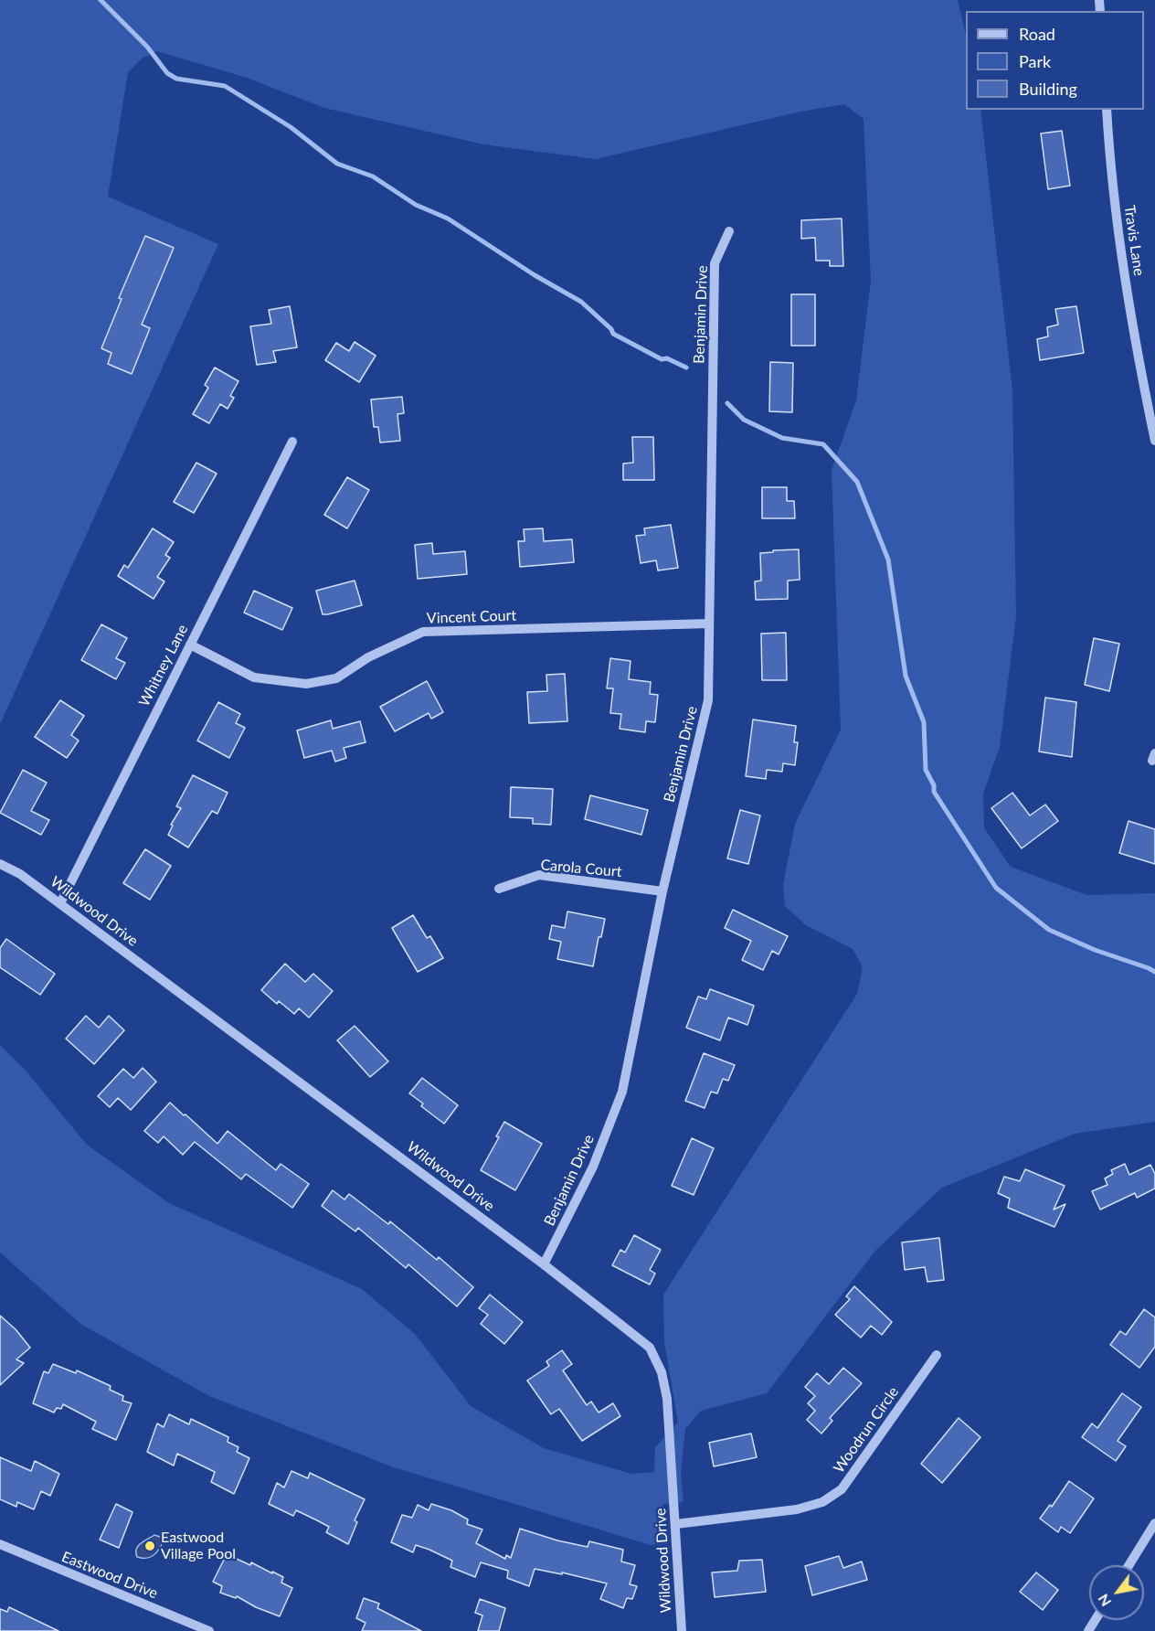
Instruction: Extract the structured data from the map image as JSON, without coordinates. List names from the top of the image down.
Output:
{
  "streets": {
    "street": [
      "Travis Lane",
      "Benjamin Drive",
      "Vincent Court",
      "Whitney Lane",
      "Carola Court",
      "Wildwood Drive",
      "Woodrun Circle",
      "Eastwood Drive"
    ]
  },
  "crossings": [
    ["Benjamin Drive", "Vincent Court"],
    ["Benjamin Drive", "Carola Court"],
    ["Benjamin Drive", "Wildwood Drive"],
    ["Vincent Court", "Whitney Lane"],
    ["Whitney Lane", "Wildwood Drive"],
    ["Wildwood Drive", "Woodrun Circle"]
  ],
  "places": ["Eastwood Village Pool"],
  "legend": ["Road", "Park", "Building"],
  "north": "bottom left"
}
